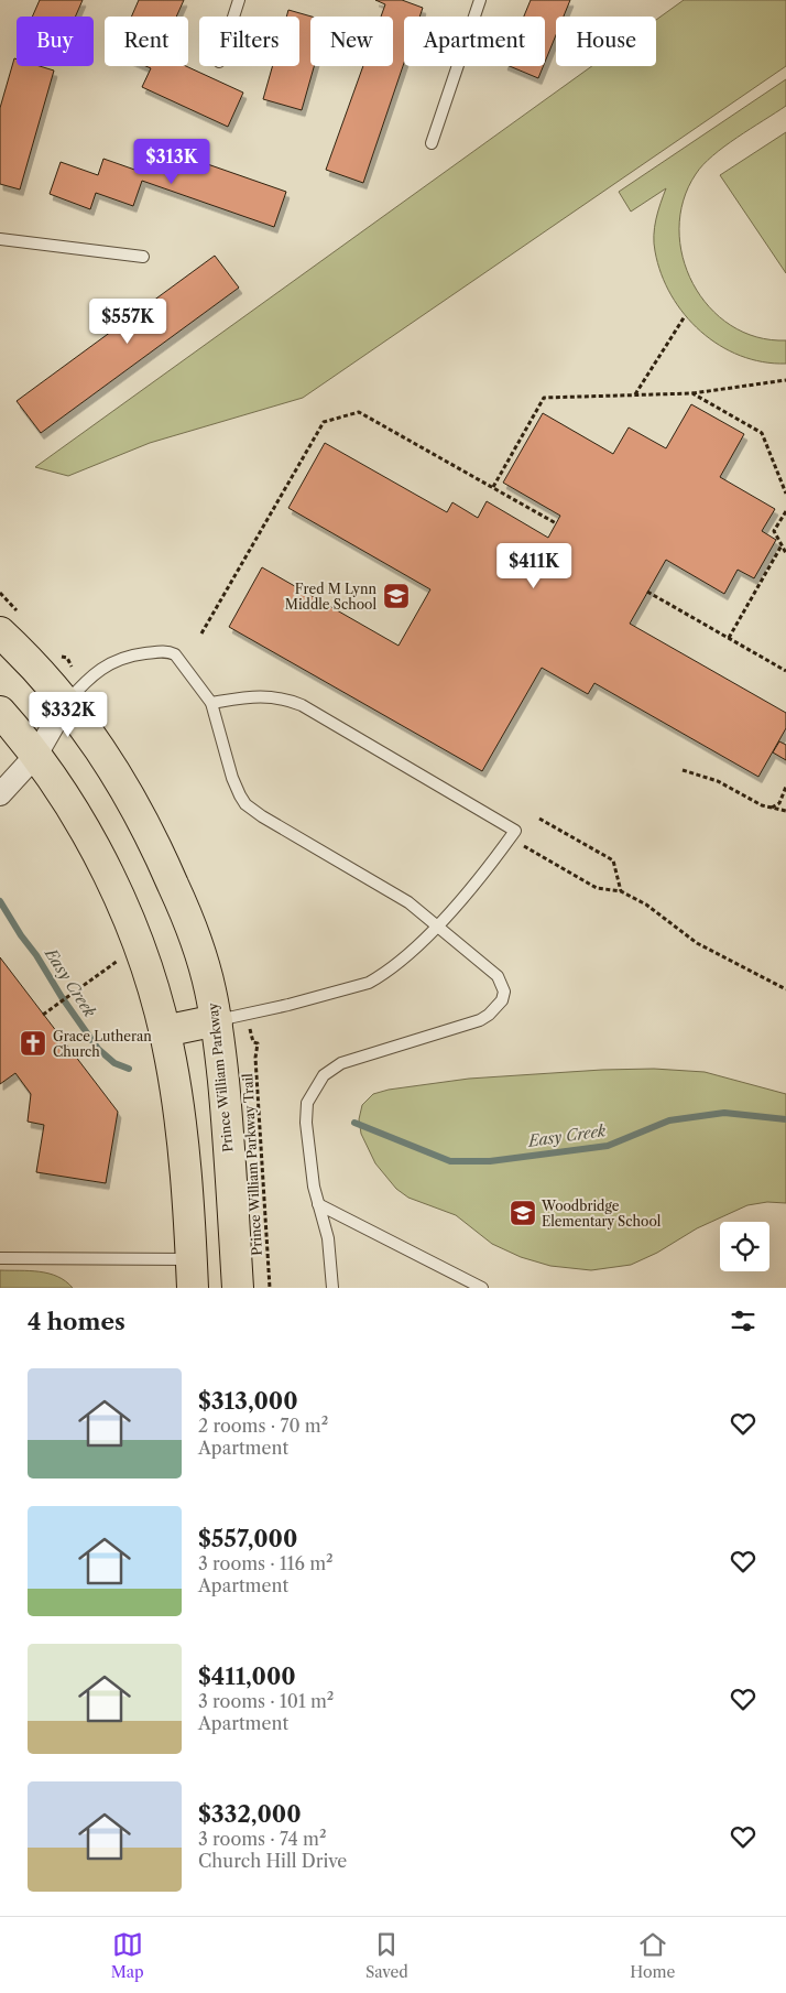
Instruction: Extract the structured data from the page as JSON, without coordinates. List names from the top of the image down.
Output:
{
  "streets": {
    "main road": ["Prince William Parkway"],
    "path": ["Prince William Parkway Trail"]
  },
  "water": ["Easy Creek"],
  "places": {
    "school or university": ["Fred M Lynn Middle School", "Woodbridge Elementary School"],
    "church": ["Grace Lutheran Church"]
  },
  "page": {
    "chip": [
      "Buy",
      "Rent",
      "Filters",
      "New",
      "Apartment",
      "House"
    ],
    "price": [
      "$313K",
      "$557K",
      "$411K",
      "$332K"
    ],
    "heading": "4 homes",
    "list": [
      {
        "name": "$313,000",
        "note": "2 rooms · 70 m² · Apartment"
      },
      {
        "name": "$557,000",
        "note": "3 rooms · 116 m² · Apartment"
      },
      {
        "name": "$411,000",
        "note": "3 rooms · 101 m² · Apartment"
      },
      {
        "name": "$332,000",
        "note": "3 rooms · 74 m² · Church Hill Drive"
      }
    ],
    "tabs": ["Map", "Saved", "Home"]
  }
}
